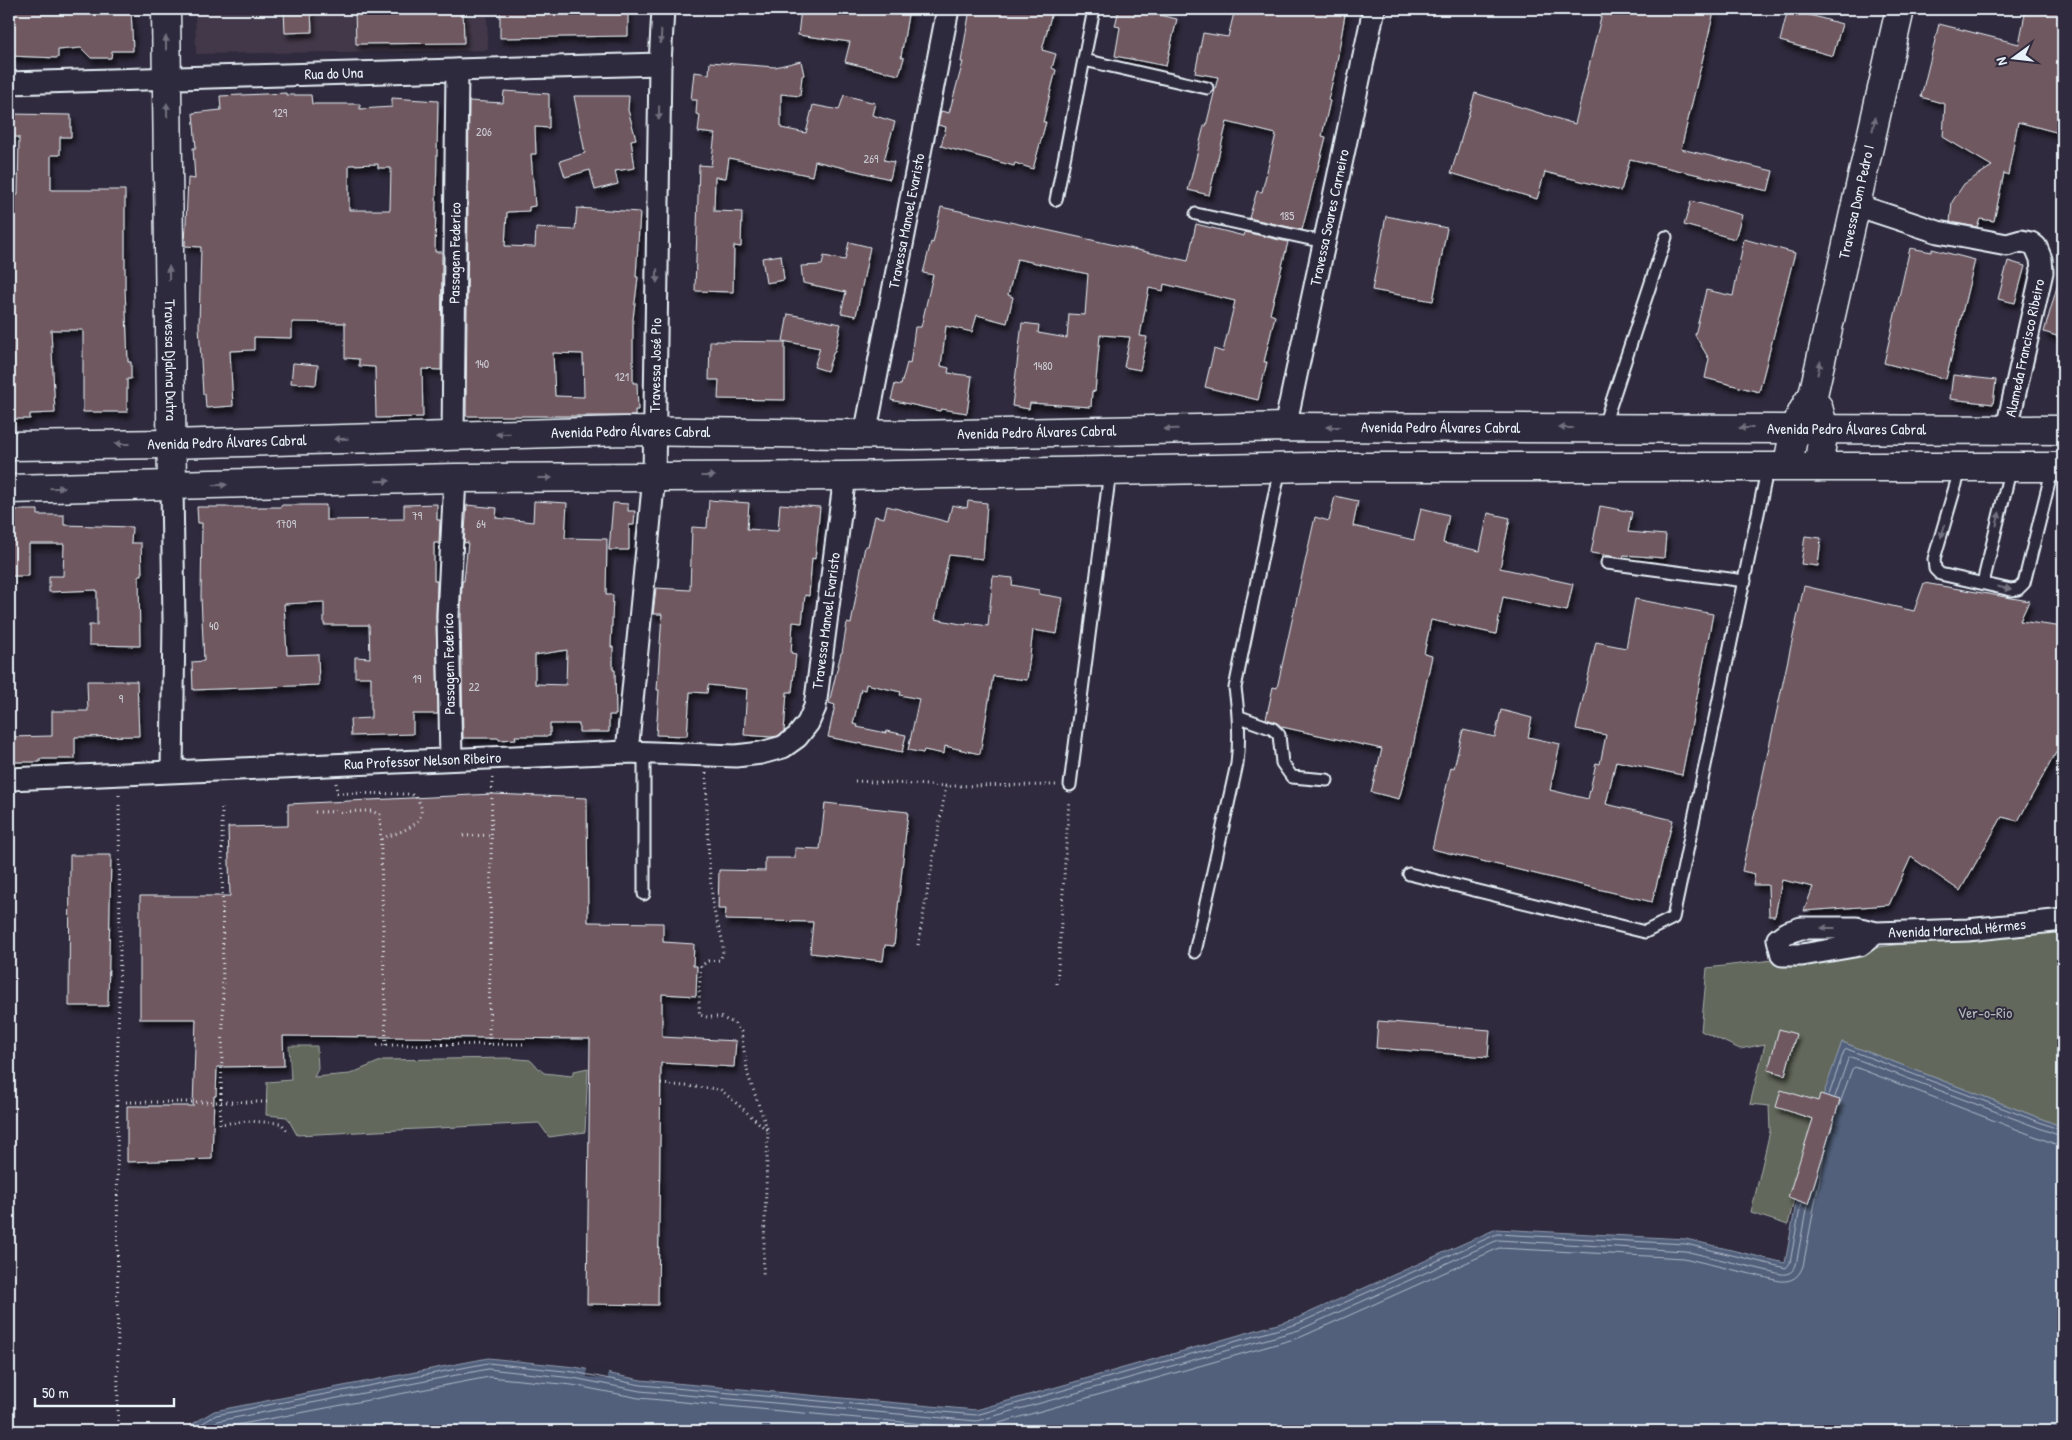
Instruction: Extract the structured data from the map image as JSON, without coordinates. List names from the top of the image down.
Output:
{
  "streets": {
    "main road": ["Travessa Dom Pedro I", "Travessa Djalma Dutra", "Avenida Pedro Álvares Cabral"],
    "street": [
      "Rua do Una",
      "Travessa Soares Carneiro",
      "Travessa Manoel Evaristo",
      "Passagem Federico",
      "Alameda Francisco Ribeiro",
      "Travessa José Pio",
      "Rua Professor Nelson Ribeiro",
      "Avenida Marechal Hérmes"
    ]
  },
  "crossings": [
    ["Rua do Una", "Passagem Federico"],
    ["Rua do Una", "Travessa Djalma Dutra"],
    ["Rua do Una", "Travessa José Pio"],
    ["Travessa Dom Pedro I", "Alameda Francisco Ribeiro"],
    ["Travessa Dom Pedro I", "Avenida Pedro Álvares Cabral"],
    ["Travessa Soares Carneiro", "Avenida Pedro Álvares Cabral"],
    ["Travessa Manoel Evaristo", "Avenida Pedro Álvares Cabral"],
    ["Travessa Manoel Evaristo", "Rua Professor Nelson Ribeiro"],
    ["Passagem Federico", "Avenida Pedro Álvares Cabral"],
    ["Passagem Federico", "Rua Professor Nelson Ribeiro"],
    ["Alameda Francisco Ribeiro", "Avenida Pedro Álvares Cabral"],
    ["Travessa Djalma Dutra", "Avenida Pedro Álvares Cabral"],
    ["Travessa Djalma Dutra", "Rua Professor Nelson Ribeiro"],
    ["Travessa José Pio", "Avenida Pedro Álvares Cabral"],
    ["Travessa José Pio", "Rua Professor Nelson Ribeiro"]
  ],
  "one_way": ["Travessa Dom Pedro I", "Travessa Djalma Dutra", "Travessa José Pio"],
  "parks": ["Ver-o-Rio"],
  "house_numbers": [
    "129",
    "206",
    "269",
    "185",
    "140",
    "1480",
    "121",
    "79",
    "1709",
    "64",
    "40",
    "19",
    "22",
    "9"
  ],
  "scale_bar": "50 m",
  "north": "left"
}
